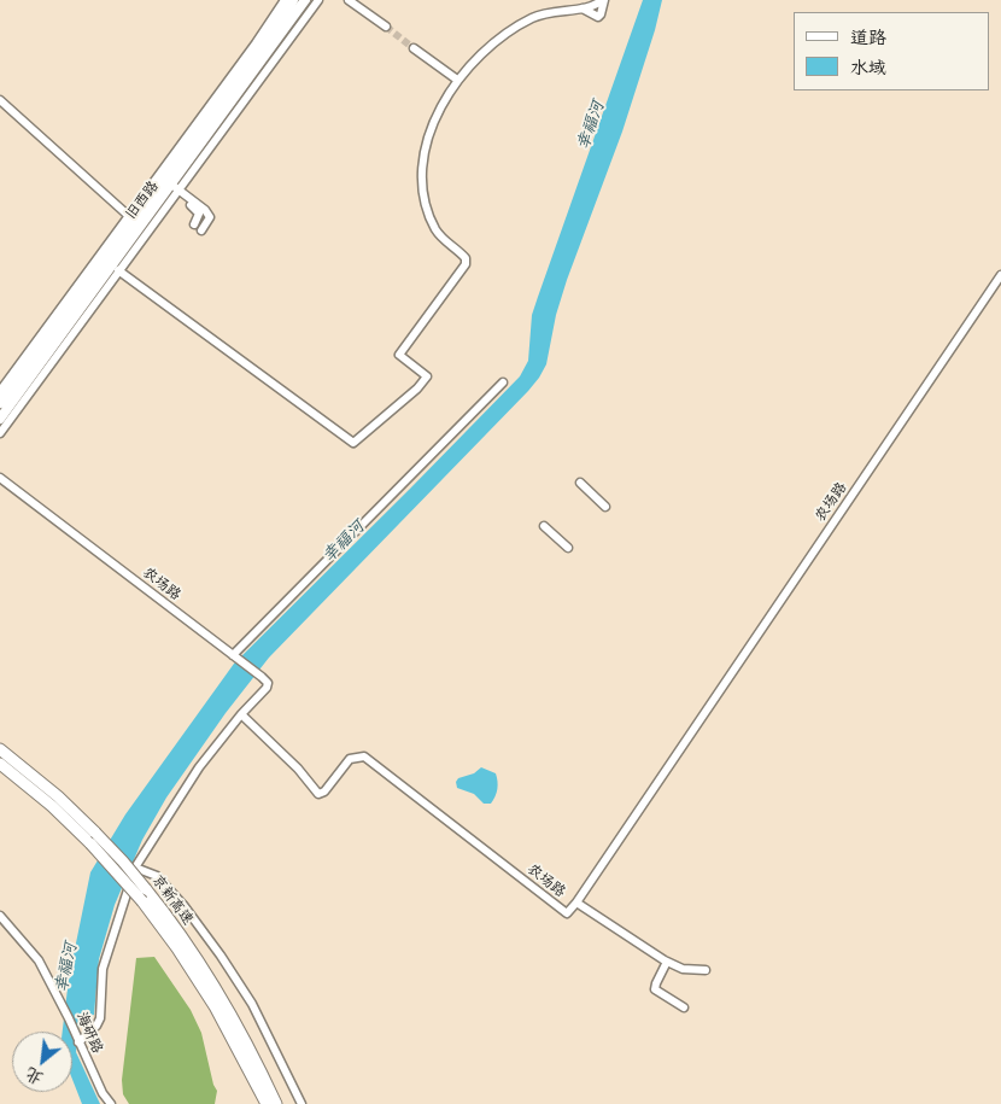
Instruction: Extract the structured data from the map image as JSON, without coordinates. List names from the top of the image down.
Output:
{
  "streets": {
    "highway": ["京新高速"],
    "main road": ["旧西路"],
    "street": ["农场路", "海研路"]
  },
  "water": ["幸福河"],
  "legend": ["道路", "水域"],
  "north": "bottom left"
}
